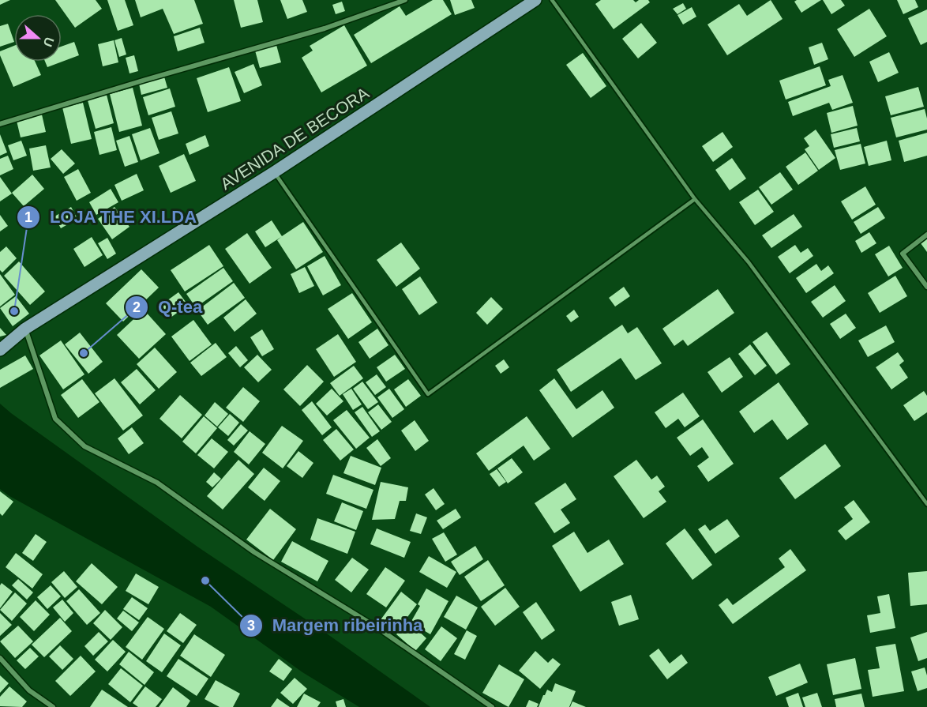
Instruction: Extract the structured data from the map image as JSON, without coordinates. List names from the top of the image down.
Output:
{
  "streets": {
    "main road": ["AVENIDA DE BECORA"]
  },
  "places": ["LOJA THE XI.LDA", "Q-tea", "Margem ribeirinha"],
  "north": "right"
}
